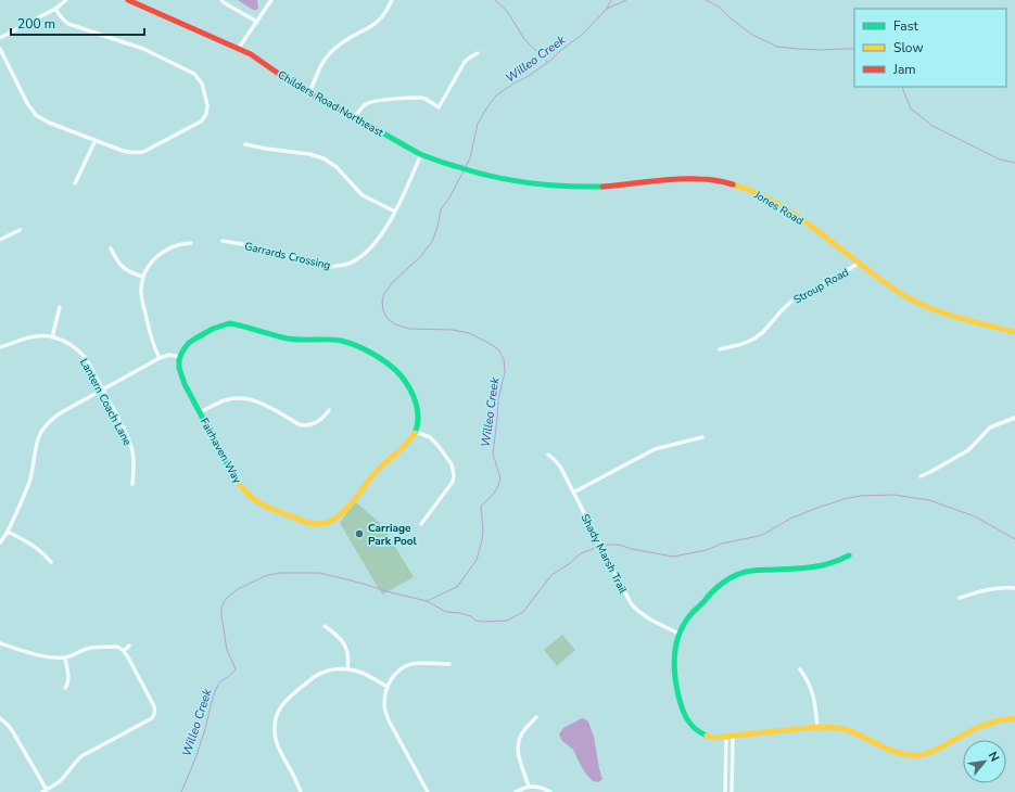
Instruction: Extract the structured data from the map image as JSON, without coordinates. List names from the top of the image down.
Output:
{
  "streets": {
    "street": [
      "Childers Road Northeast",
      "Jones Road",
      "Garrards Crossing",
      "Stroup Road",
      "Lantern Coach Lane",
      "Fairhaven Way",
      "Shady Marsh Trail"
    ]
  },
  "crossings": [
    ["Childers Road Northeast", "Jones Road"],
    ["Childers Road Northeast", "Garrards Crossing"],
    ["Jones Road", "Stroup Road"]
  ],
  "water": ["Willeo Creek"],
  "places": ["Carriage Park Pool"],
  "legend": ["Fast", "Slow", "Jam"],
  "scale_bar": "200 m",
  "north": "top right"
}
